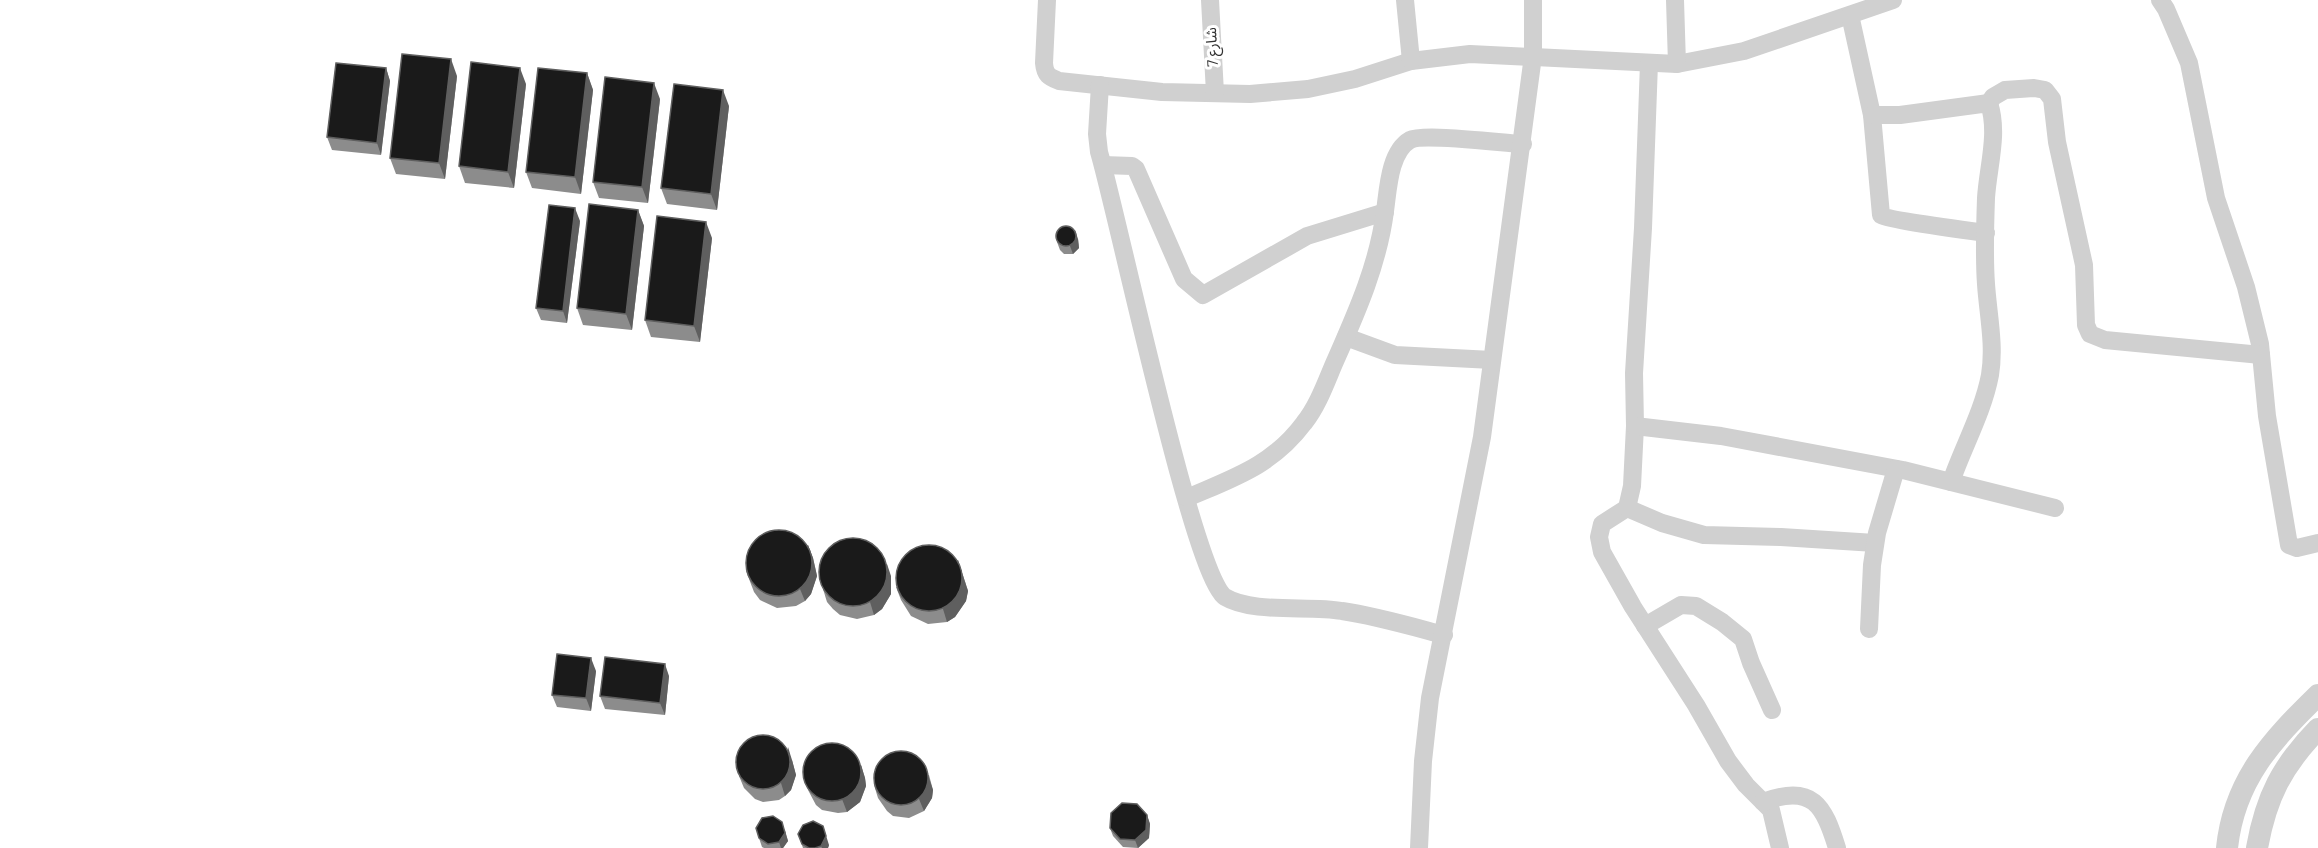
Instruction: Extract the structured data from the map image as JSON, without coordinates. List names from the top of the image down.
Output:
{
  "streets": {
    "street": ["شارع 7"]
  }
}
